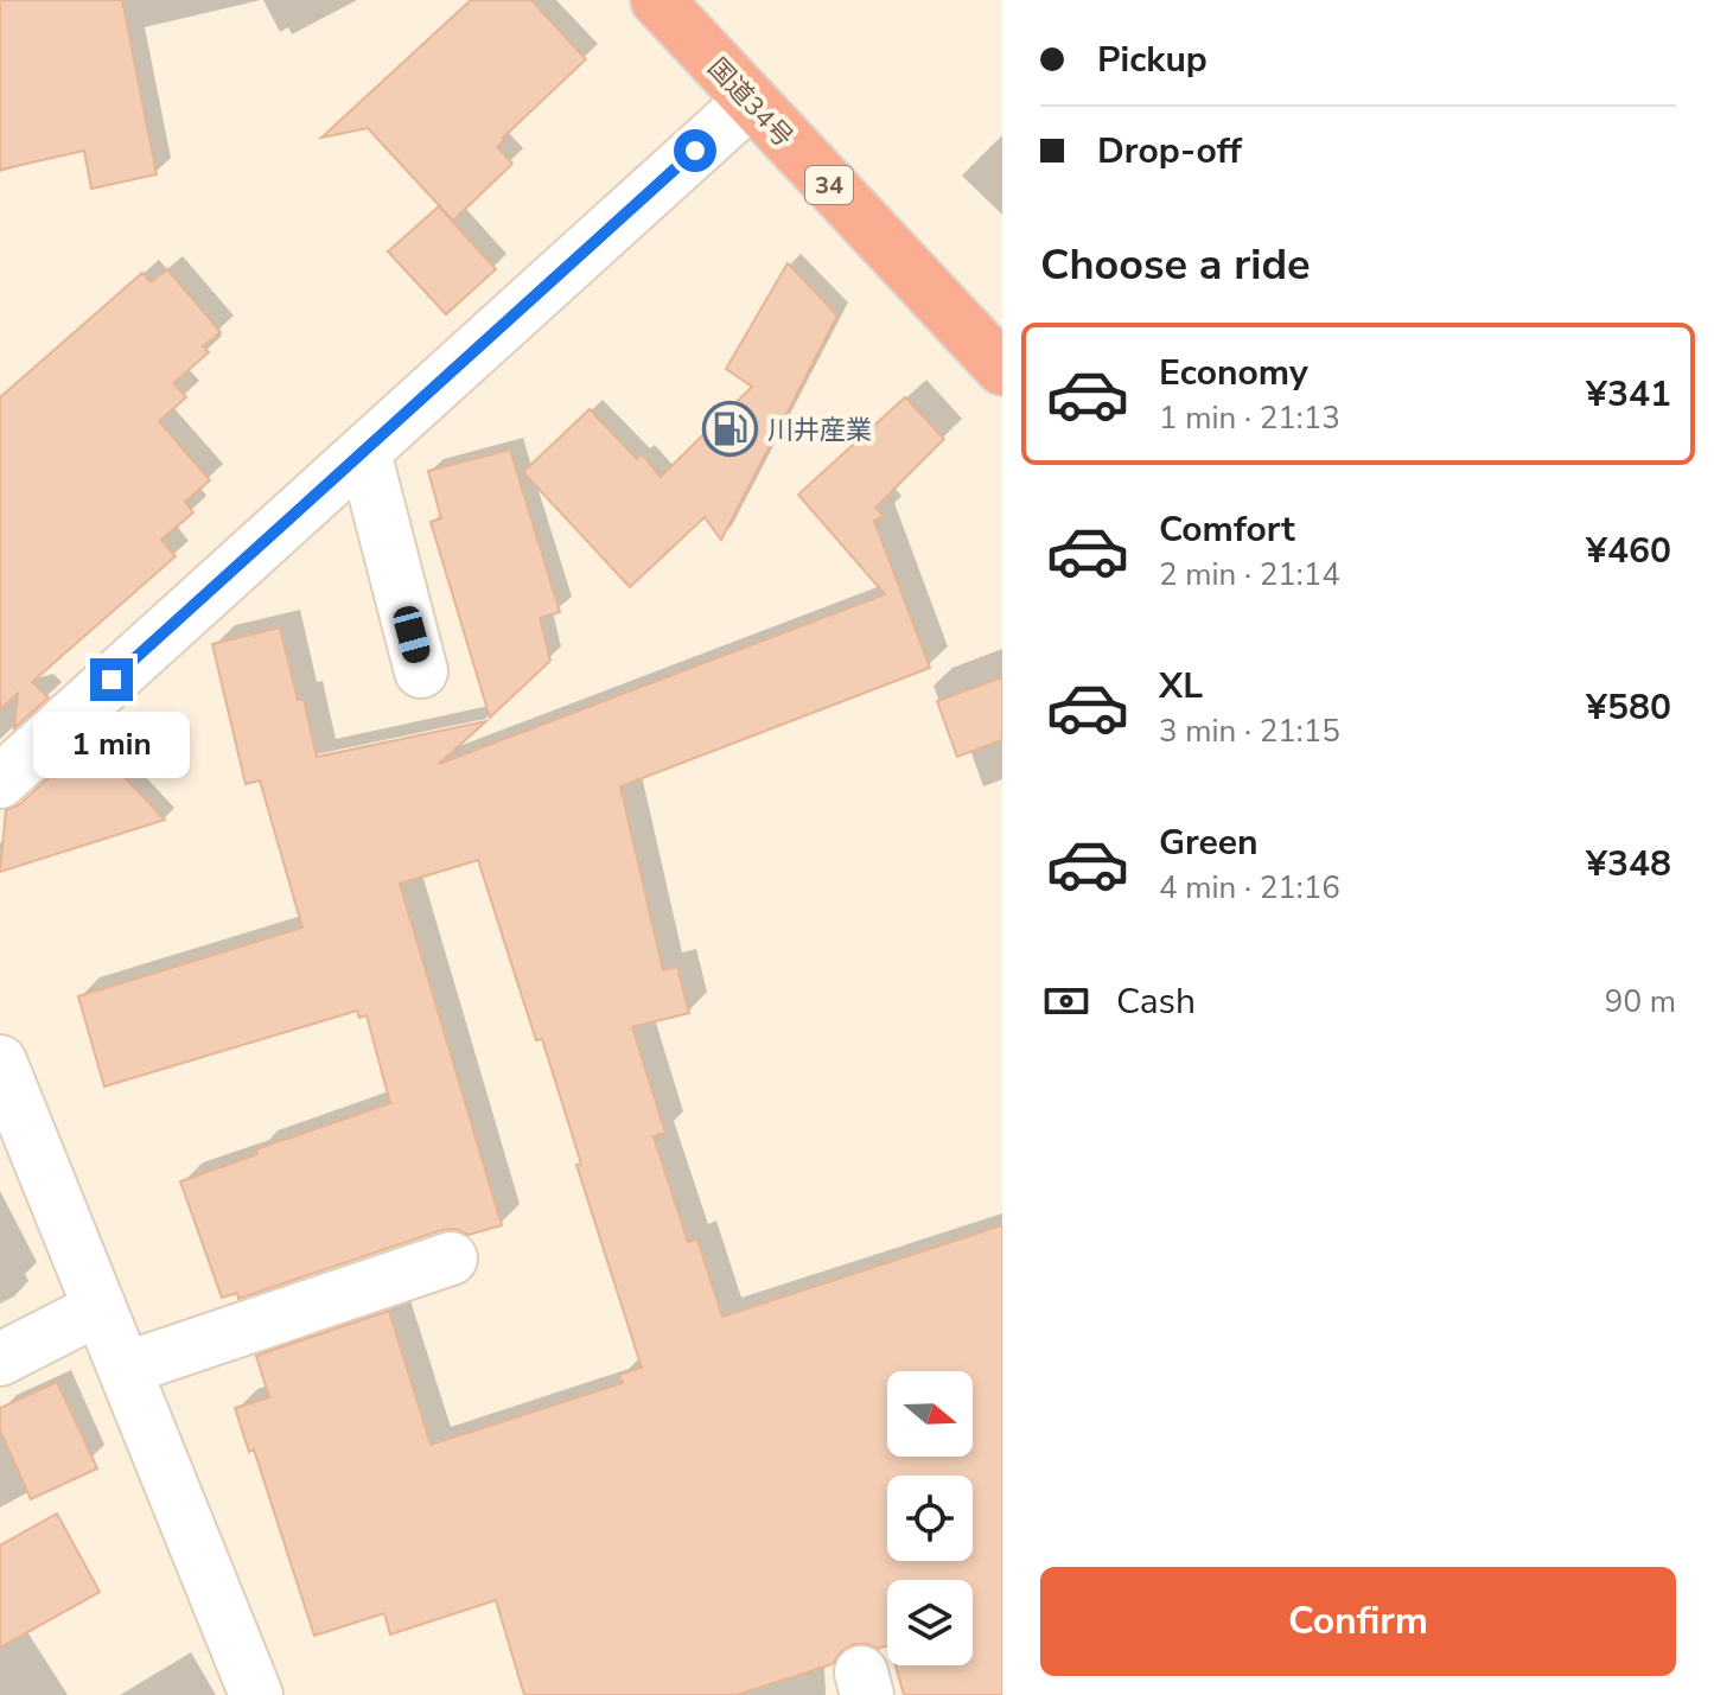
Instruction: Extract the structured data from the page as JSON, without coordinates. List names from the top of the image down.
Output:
{
  "streets": {
    "highway": ["国道34号", "34"]
  },
  "places": {
    "fuel station": ["川井産業"]
  },
  "north": "right",
  "page": {
    "banner": ["Pickup", "Drop-off"],
    "heading": "Choose a ride",
    "list": [
      {
        "name": "Economy",
        "note": "1 min · 21:13",
        "value": "¥341"
      },
      {
        "name": "Comfort",
        "note": "2 min · 21:14",
        "value": "¥460"
      },
      {
        "name": "XL",
        "note": "3 min · 21:15",
        "value": "¥580"
      },
      {
        "name": "Green",
        "note": "4 min · 21:16",
        "value": "¥348"
      }
    ],
    "bubble": "1 min",
    "pay": ["Cash", "90 m"],
    "buttons": "Confirm"
  }
}
